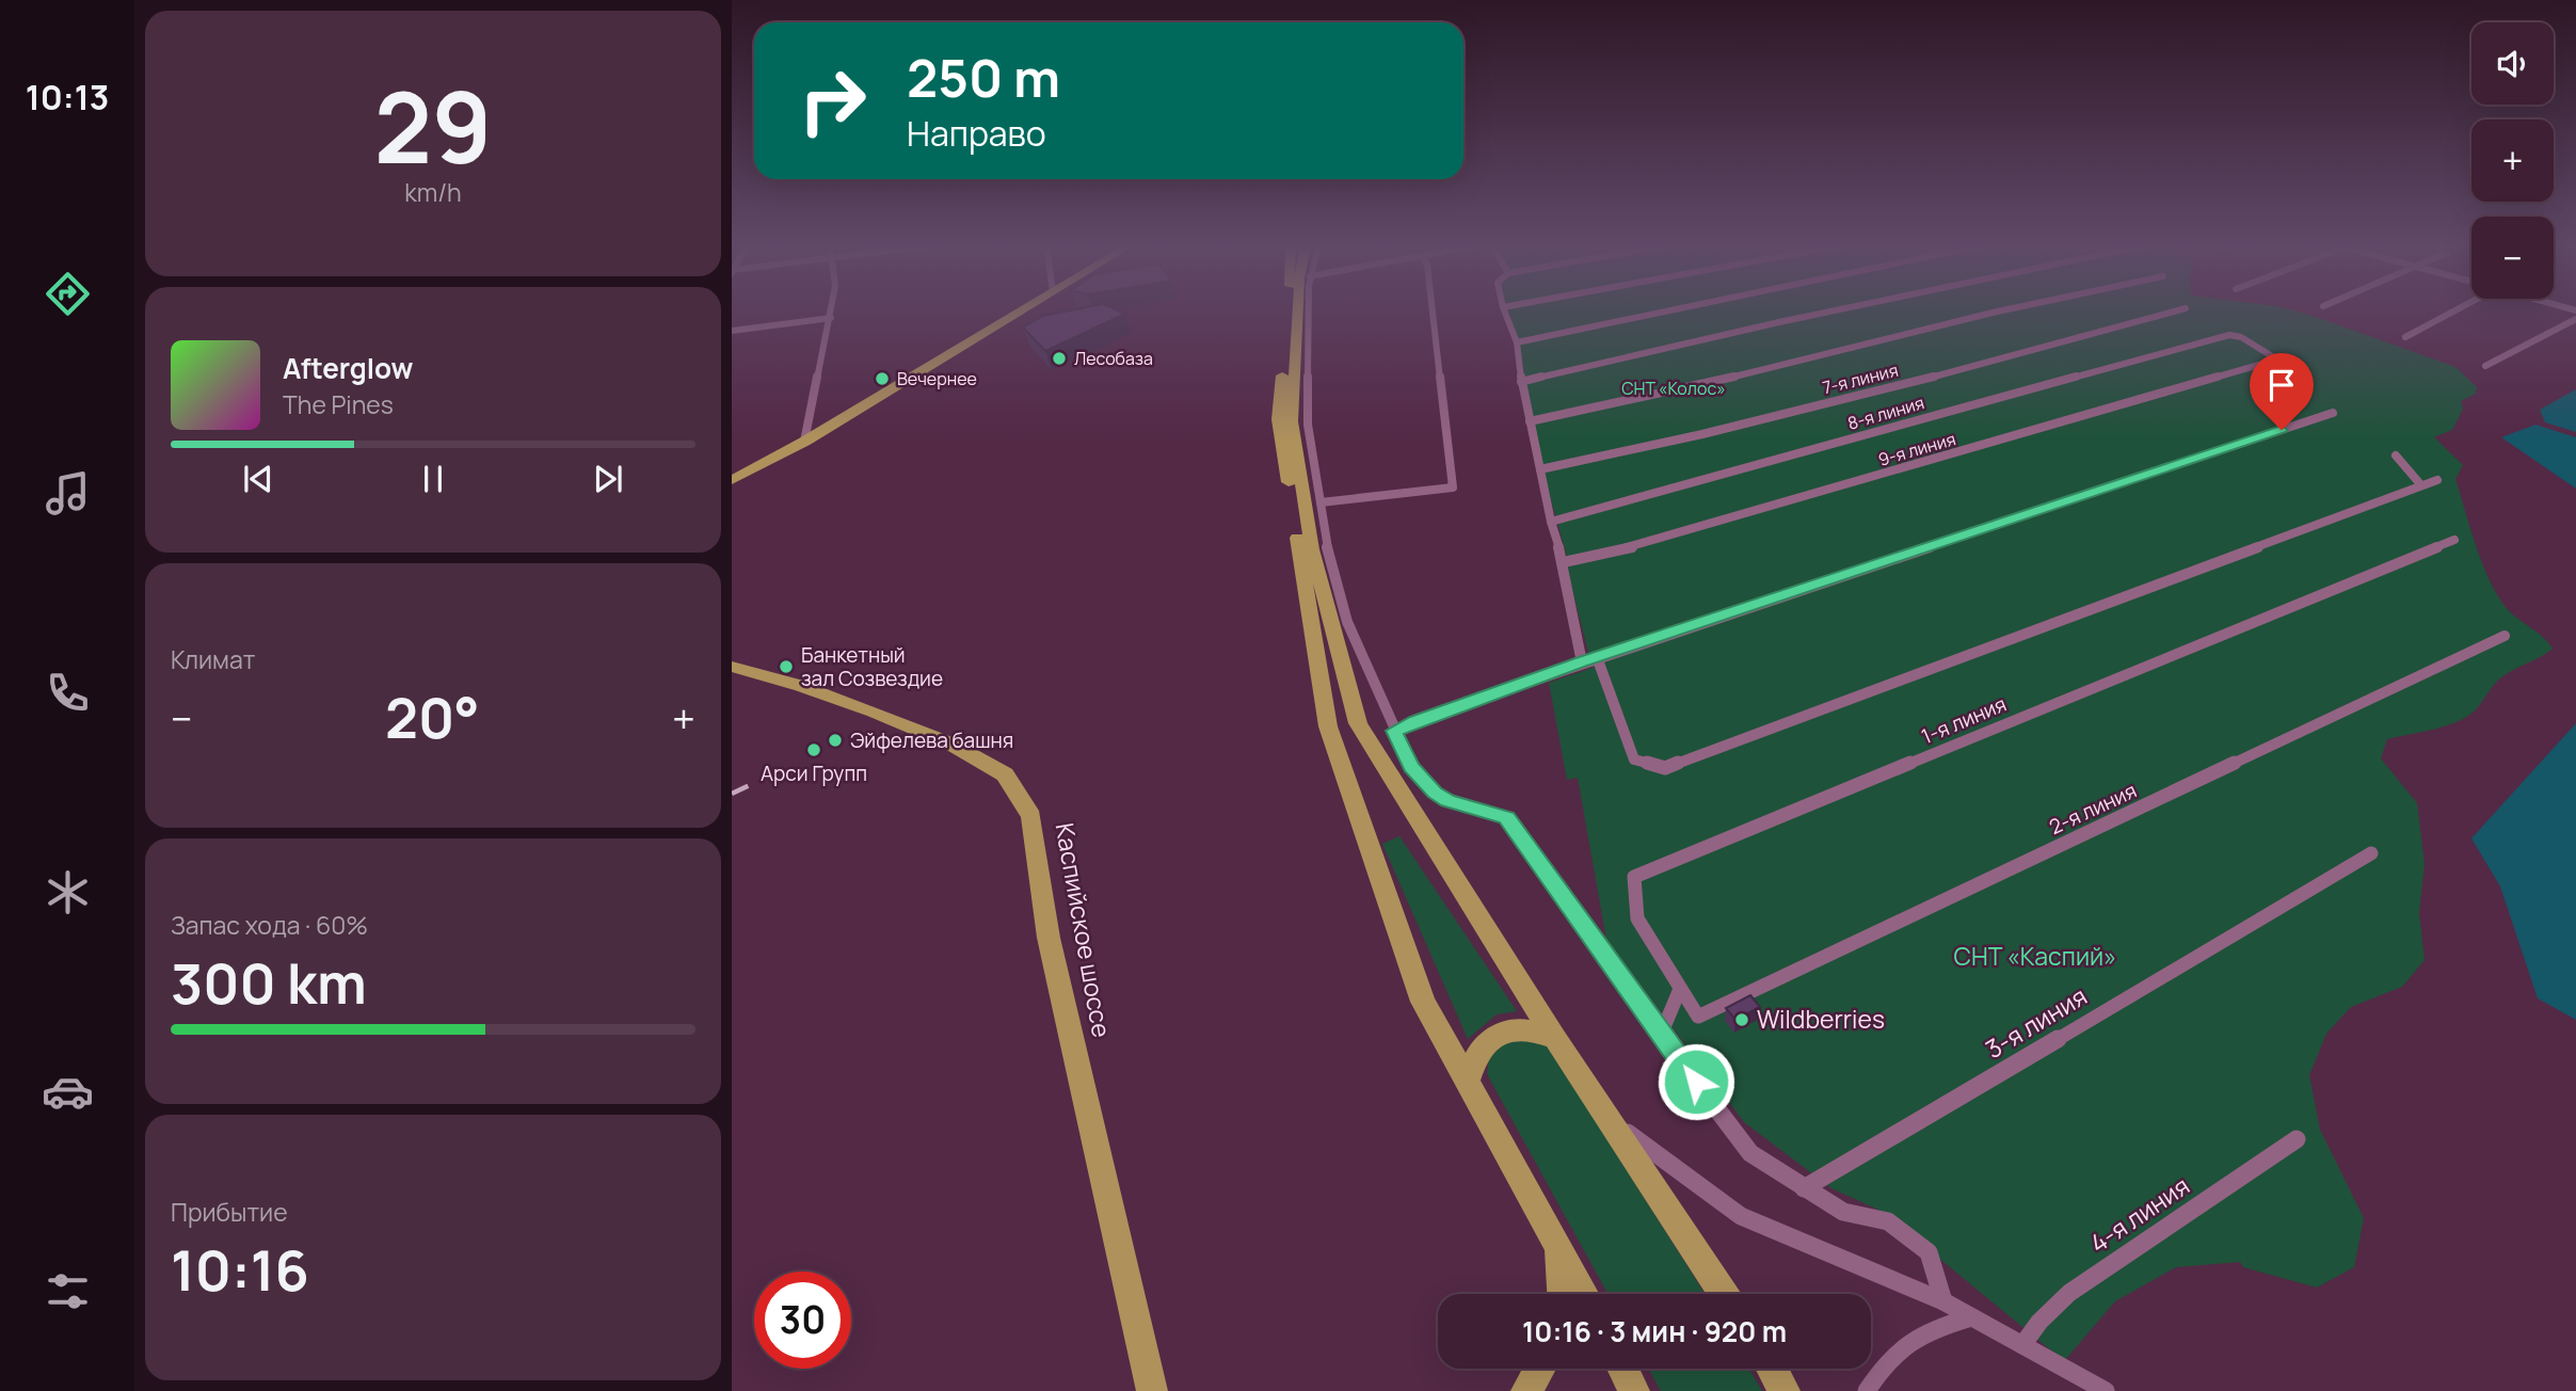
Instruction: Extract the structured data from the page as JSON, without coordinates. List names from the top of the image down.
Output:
{
  "streets": {
    "main road": ["Каспийское шоссе"],
    "street": [
      "7-я линия",
      "8-я линия",
      "9-я линия",
      "1-я линия",
      "2-я линия",
      "3-я линия",
      "4-я линия"
    ]
  },
  "crossings": [
    ["8-я линия", "9-я линия"],
    ["1-я линия", "2-я линия"]
  ],
  "parks": ["СНТ «Колос»", "СНТ «Каспий»"],
  "places": [
    "Лесобаза",
    "Вечернее",
    "Банкетный зал Созвездие",
    "Эйфелева башня",
    "Арси Групп",
    "Wildberries"
  ],
  "page": {
    "tabs": "10:13",
    "tile": [
      ["29", "km/h"],
      "Климат",
      ["Запас хода · 60%", "300 km"],
      ["Прибытие", "10:16"]
    ],
    "map_buttons": ["+", "−"],
    "turn": ["250 m", "Направо"],
    "song": ["Afterglow", "The Pines"],
    "heat": ["−", "20°", "+"],
    "limit": "30",
    "trip": "10:16 · 3 мин · 920 m"
  }
}
